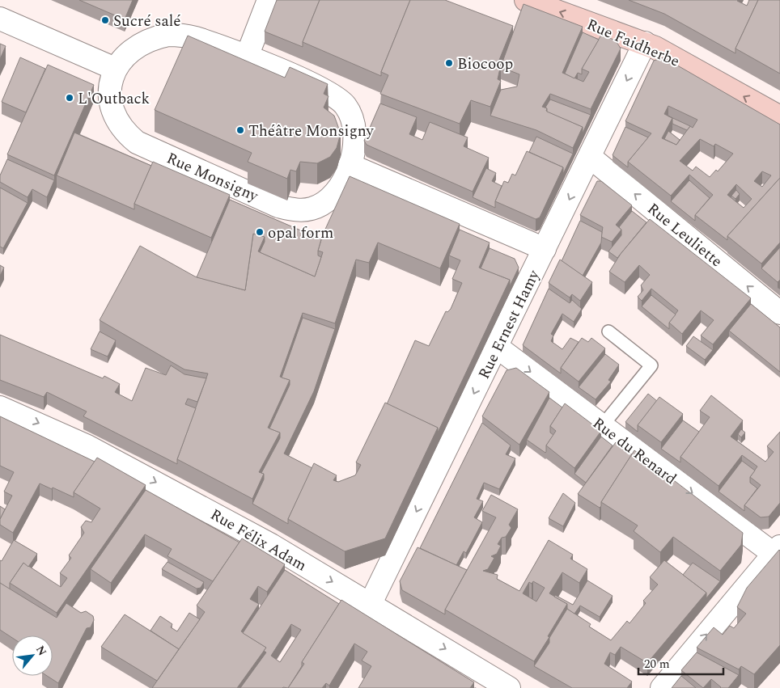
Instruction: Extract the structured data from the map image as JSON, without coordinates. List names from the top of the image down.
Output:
{
  "streets": {
    "main road": ["Rue Faidherbe"],
    "street": [
      "Rue Monsigny",
      "Rue Leuliette",
      "Rue Ernest Hamy",
      "Rue du Renard",
      "Rue Félix Adam"
    ]
  },
  "crossings": [
    ["Rue Faidherbe", "Rue Ernest Hamy"],
    ["Rue Leuliette", "Rue Ernest Hamy"],
    ["Rue Ernest Hamy", "Rue du Renard"],
    ["Rue Ernest Hamy", "Rue Félix Adam"]
  ],
  "one_way": [
    "Rue Faidherbe",
    "Rue Leuliette",
    "Rue Ernest Hamy",
    "Rue du Renard",
    "Rue Félix Adam"
  ],
  "places": [
    "Sucré salé",
    "Biocoop",
    "L'Outback",
    "Théâtre Monsigny",
    "opal form"
  ],
  "scale_bar": "20 m",
  "north": "top right"
}
